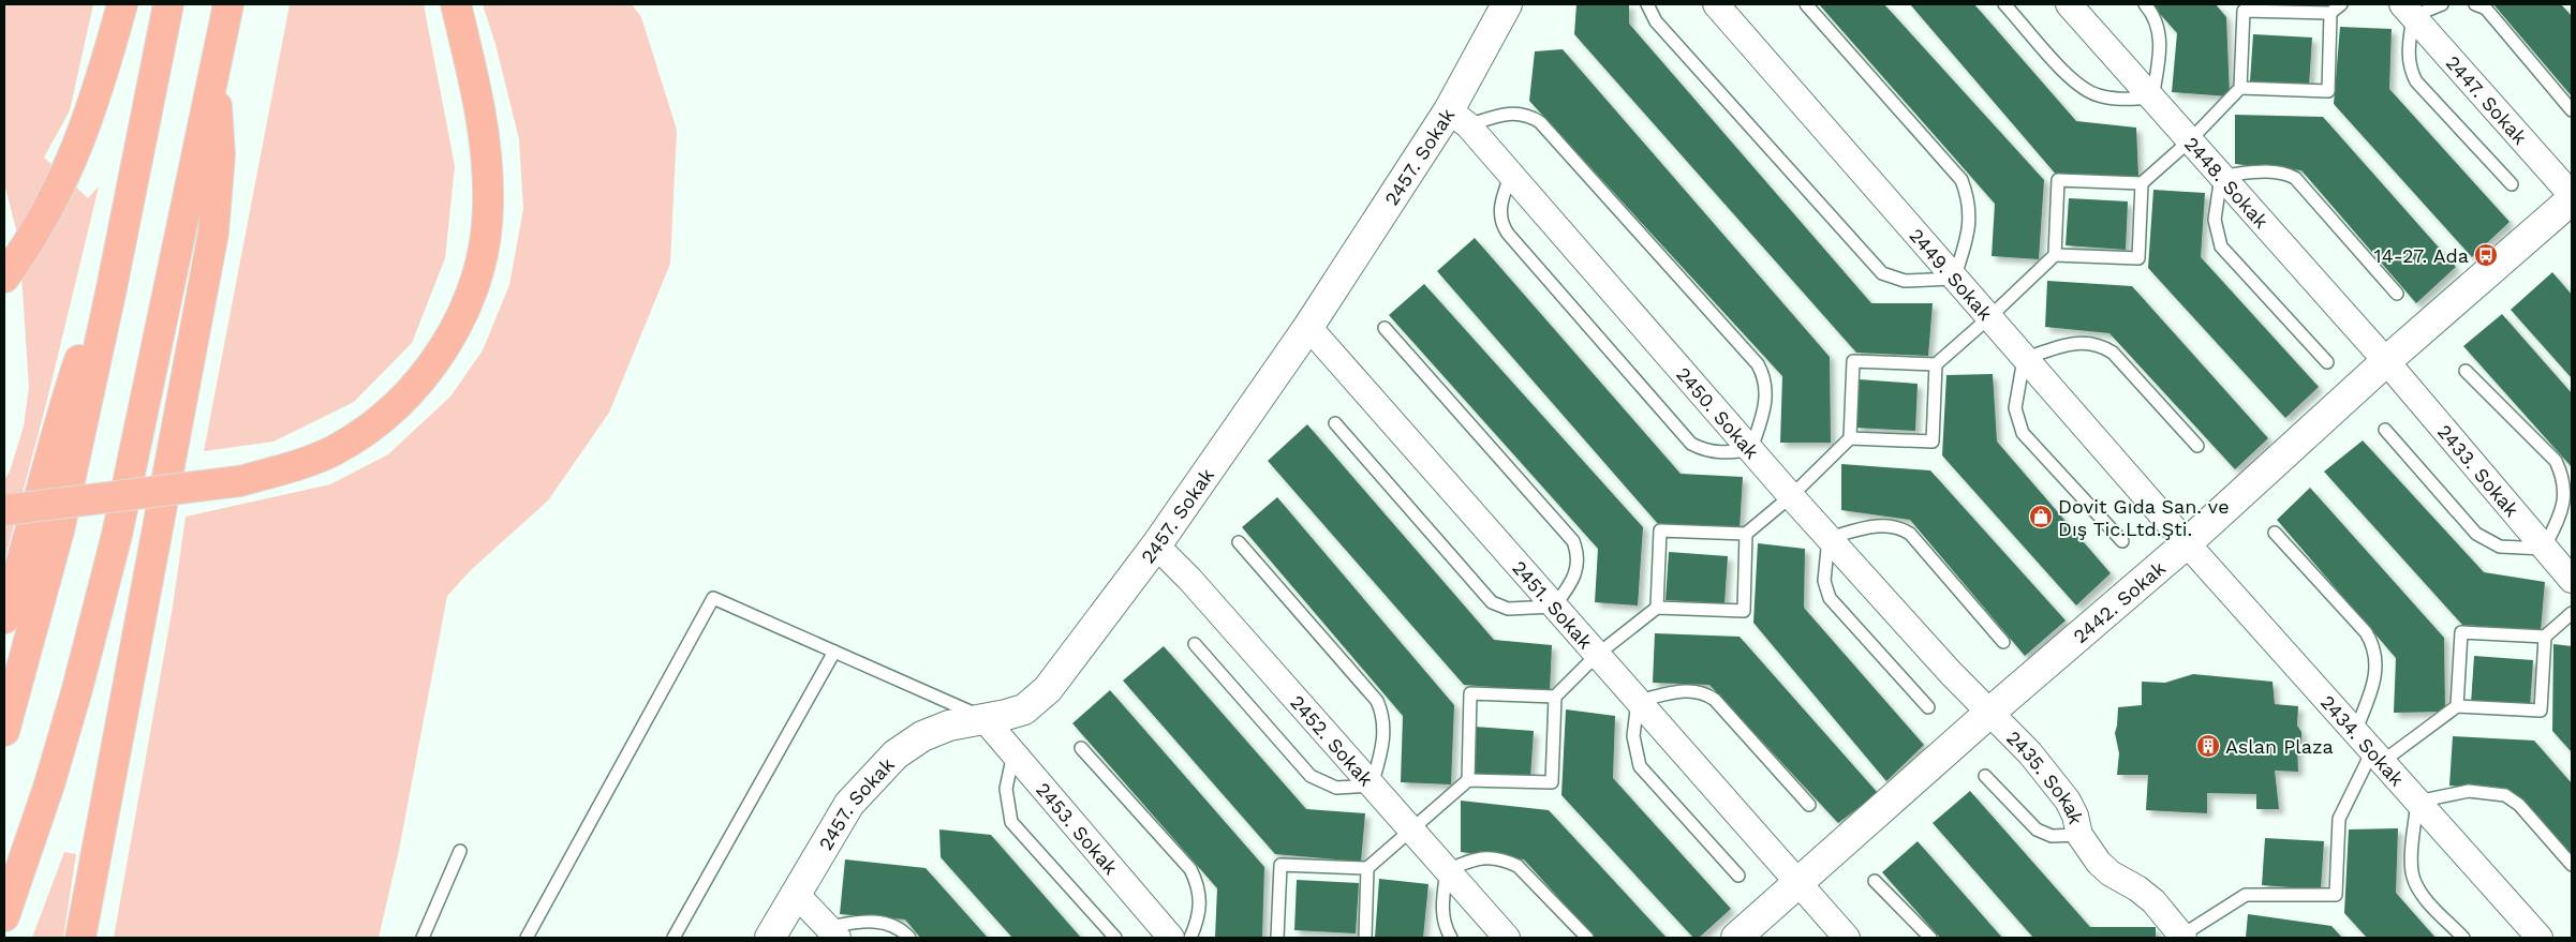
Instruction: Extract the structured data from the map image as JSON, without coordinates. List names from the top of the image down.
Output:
{
  "streets": {
    "street": [
      "2447. Sokak",
      "2457. Sokak",
      "2448. Sokak",
      "2449. Sokak",
      "2450. Sokak",
      "2433. Sokak",
      "2442. Sokak",
      "2451. Sokak",
      "2452. Sokak",
      "2434. Sokak",
      "2435. Sokak",
      "2453. Sokak"
    ]
  },
  "crossings": [
    ["2457. Sokak", "2450. Sokak"],
    ["2457. Sokak", "2451. Sokak"],
    ["2457. Sokak", "2452. Sokak"],
    ["2457. Sokak", "2453. Sokak"],
    ["2448. Sokak", "2433. Sokak"],
    ["2448. Sokak", "2442. Sokak"],
    ["2449. Sokak", "2442. Sokak"],
    ["2449. Sokak", "2434. Sokak"],
    ["2450. Sokak", "2442. Sokak"],
    ["2450. Sokak", "2435. Sokak"],
    ["2433. Sokak", "2442. Sokak"],
    ["2442. Sokak", "2451. Sokak"],
    ["2442. Sokak", "2434. Sokak"],
    ["2442. Sokak", "2435. Sokak"]
  ],
  "places": {
    "bus stop": ["14-27. Ada"],
    "shop": ["Dovit Gıda San. ve Dış Tic.Ltd.Şti."],
    "building": ["Aslan Plaza"]
  }
}
